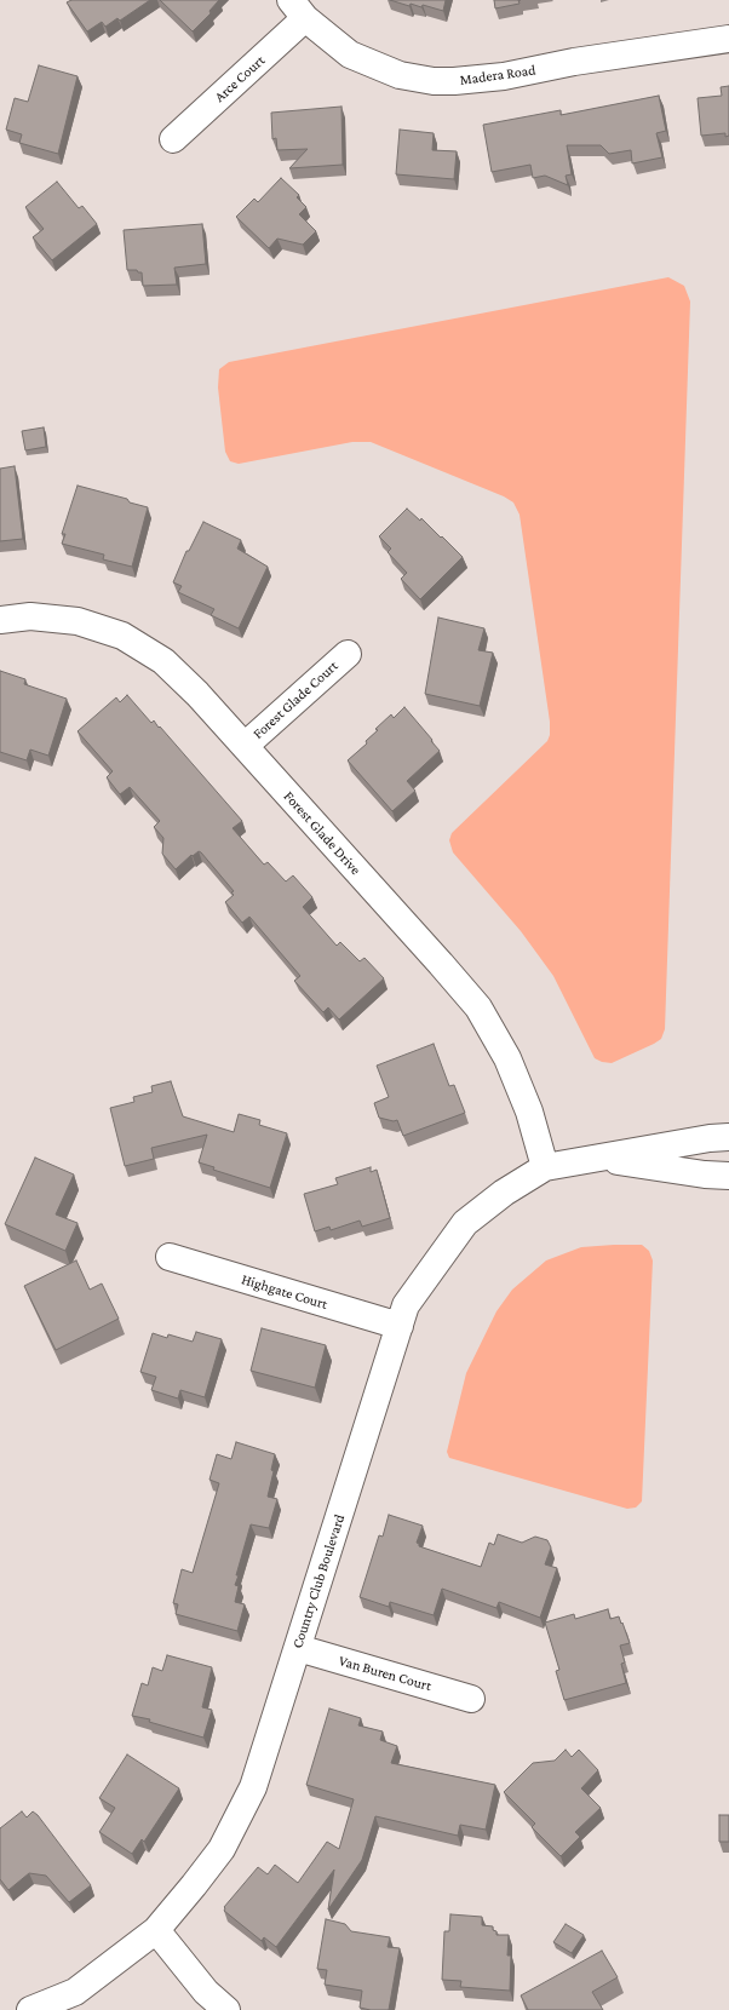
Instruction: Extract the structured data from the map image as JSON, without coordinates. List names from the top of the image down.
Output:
{
  "streets": {
    "street": [
      "Madera Road",
      "Arce Court",
      "Forest Glade Court",
      "Forest Glade Drive",
      "Highgate Court",
      "Country Club Boulevard",
      "Van Buren Court"
    ]
  },
  "crossings": [
    ["Madera Road", "Arce Court"],
    ["Forest Glade Court", "Forest Glade Drive"],
    ["Forest Glade Drive", "Country Club Boulevard"],
    ["Highgate Court", "Country Club Boulevard"],
    ["Country Club Boulevard", "Van Buren Court"]
  ]
}
